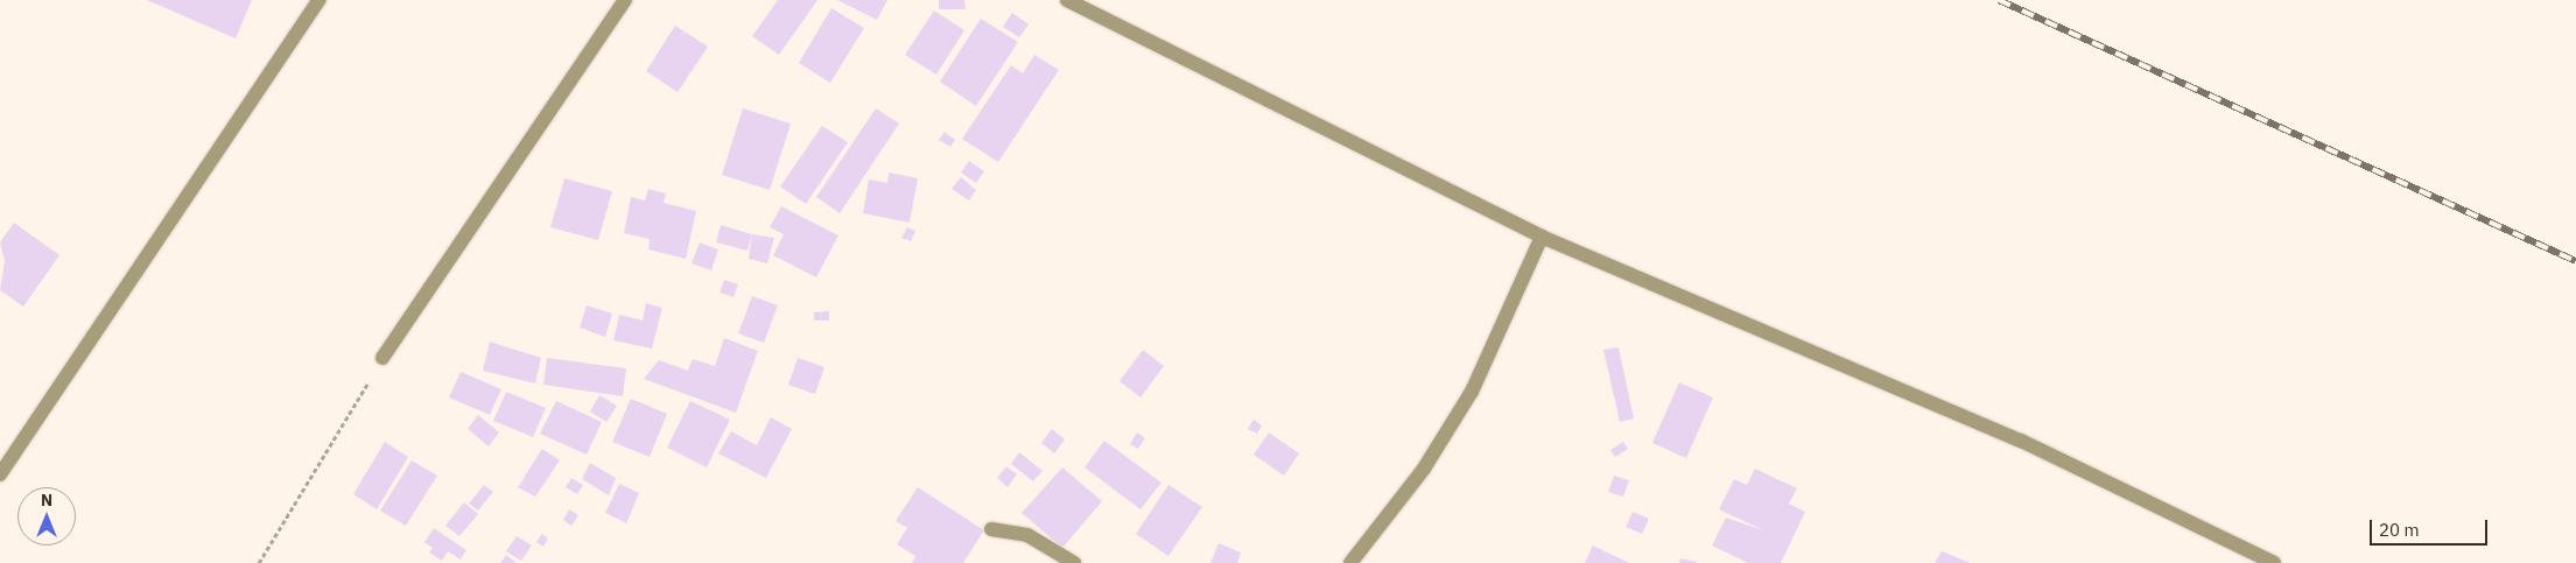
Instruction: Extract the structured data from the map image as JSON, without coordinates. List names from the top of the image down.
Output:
{
  "scale_bar": "20 m",
  "north": "top"
}
